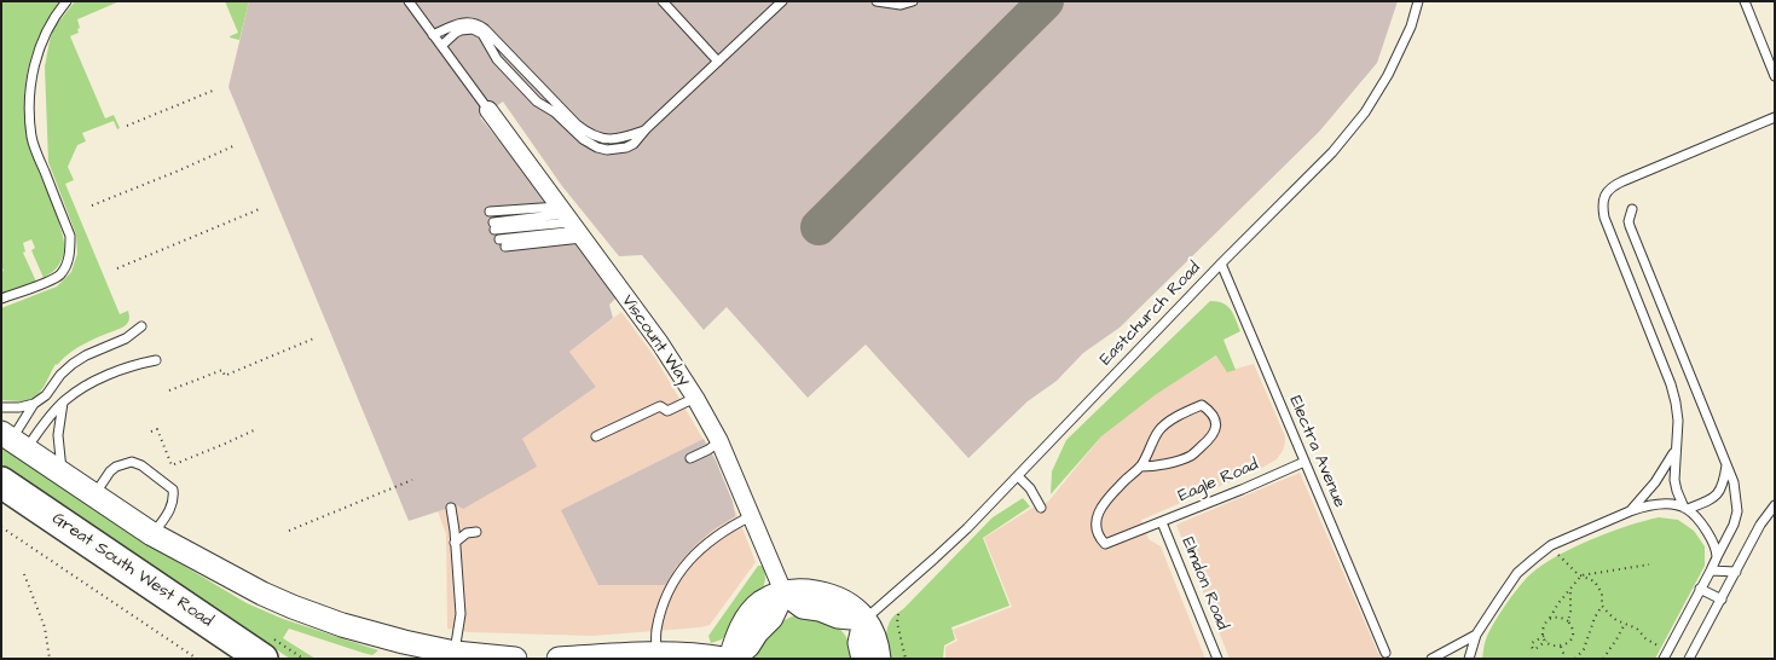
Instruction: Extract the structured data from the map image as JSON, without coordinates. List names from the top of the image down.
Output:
{
  "streets": {
    "highway": ["Great South West Road"],
    "street": ["Viscount Way"],
    "lane": [
      "Eastchurch Road",
      "Electra Avenue",
      "Eagle Road",
      "Elmdon Road"
    ]
  },
  "crossings": [
    ["Eastchurch Road", "Electra Avenue"],
    ["Electra Avenue", "Eagle Road"],
    ["Eagle Road", "Elmdon Road"]
  ]
}
